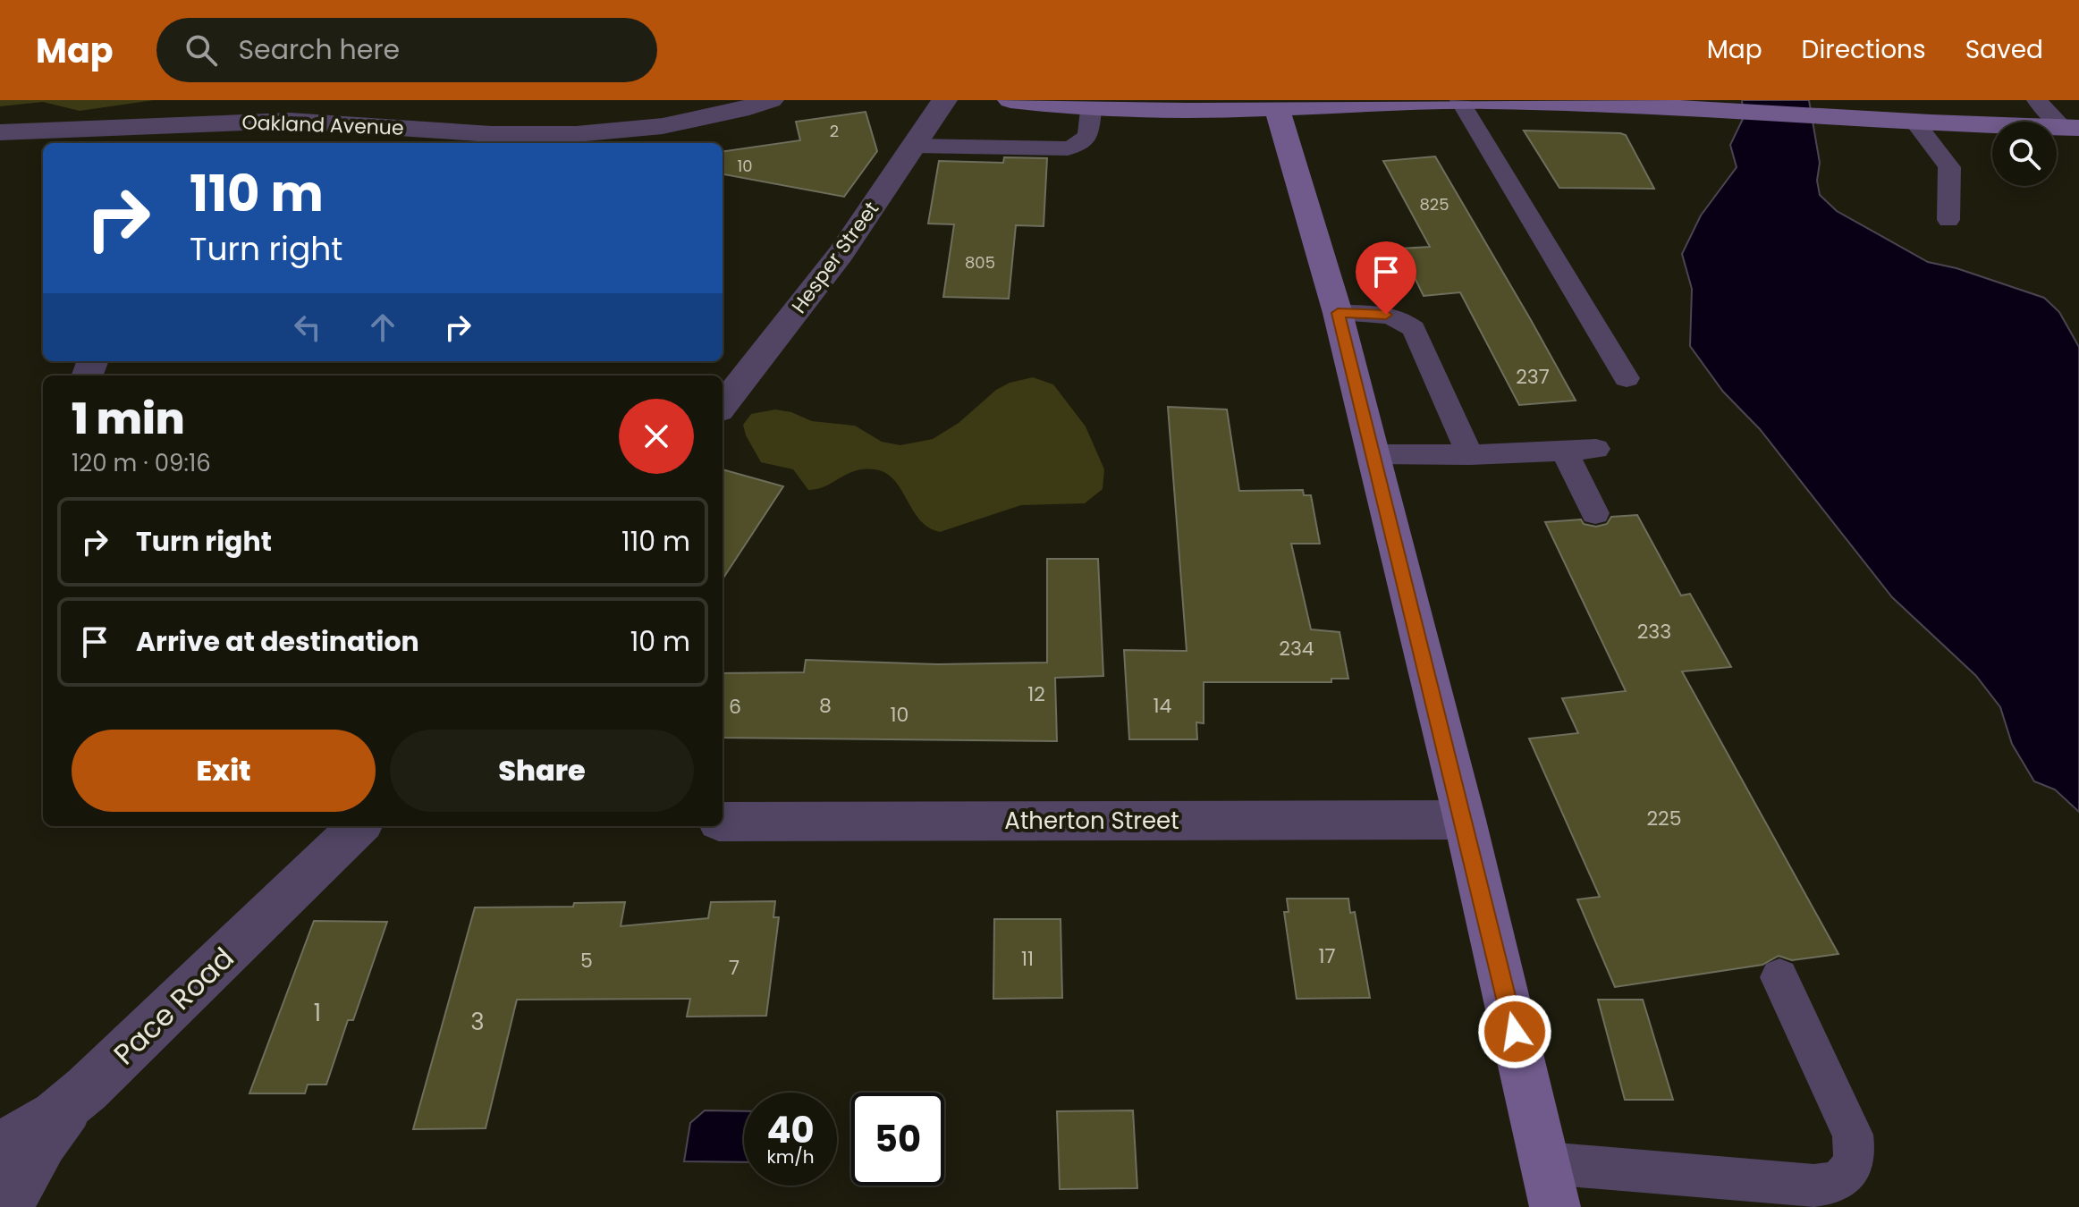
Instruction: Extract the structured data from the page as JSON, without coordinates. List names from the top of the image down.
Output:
{
  "streets": {
    "street": [
      "Oakland Avenue",
      "Hesper Street",
      "Atherton Street",
      "Pace Road"
    ]
  },
  "house_numbers": [
    "2",
    "10",
    "825",
    "805",
    "237",
    "233",
    "234",
    "12",
    "8",
    "14",
    "6",
    "10",
    "225",
    "17",
    "11",
    "5",
    "7",
    "1",
    "3"
  ],
  "page": {
    "header": "Map",
    "search": "Search here",
    "nav": ["Map", "Directions", "Saved"],
    "turn": ["110 m", "Turn right"],
    "heading": ["1 min", "120 m · 09:16"],
    "list": [
      {
        "name": "Turn right",
        "value": "110 m"
      },
      {
        "name": "Arrive at destination",
        "value": "10 m"
      }
    ],
    "buttons": ["Exit", "Share"],
    "speed": "40 km/h",
    "limit": "50"
  }
}
